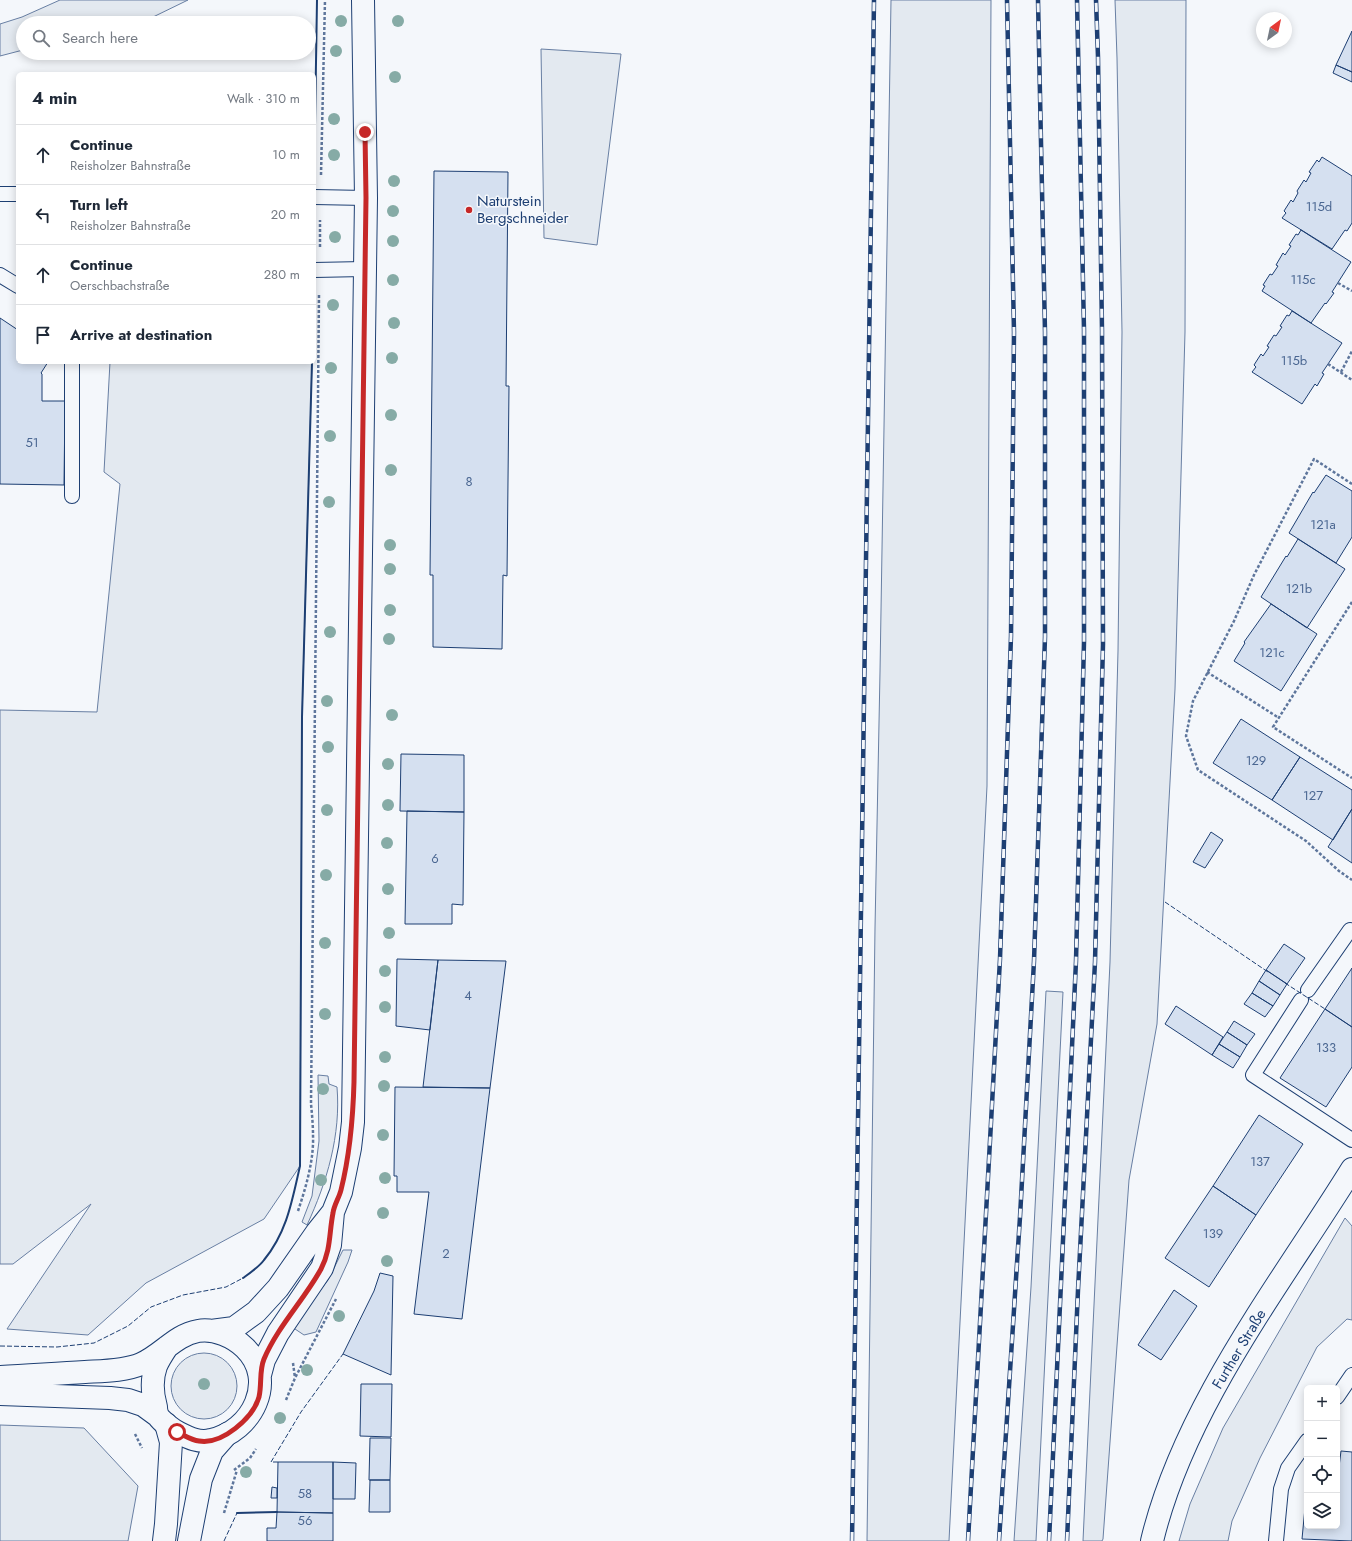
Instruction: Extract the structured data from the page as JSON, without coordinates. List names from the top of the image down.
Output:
{
  "streets": {
    "main road": ["Further Straße"]
  },
  "places": ["Naturstein Bergschneider"],
  "house_numbers": [
    "115d",
    "115c",
    "115b",
    "51",
    "8",
    "121a",
    "121b",
    "121c",
    "129",
    "127",
    "6",
    "4",
    "133",
    "137",
    "139",
    "2",
    "58",
    "56"
  ],
  "north": "top right",
  "page": {
    "search": "Search here",
    "heading": ["4 min", "Walk · 310 m"],
    "list": [
      ["Continue", "Reisholzer Bahnstraße", "10 m"],
      ["Turn left", "Reisholzer Bahnstraße", "20 m"],
      ["Continue", "Oerschbachstraße", "280 m"],
      "Arrive at destination"
    ],
    "map_buttons": ["+", "−"]
  }
}
